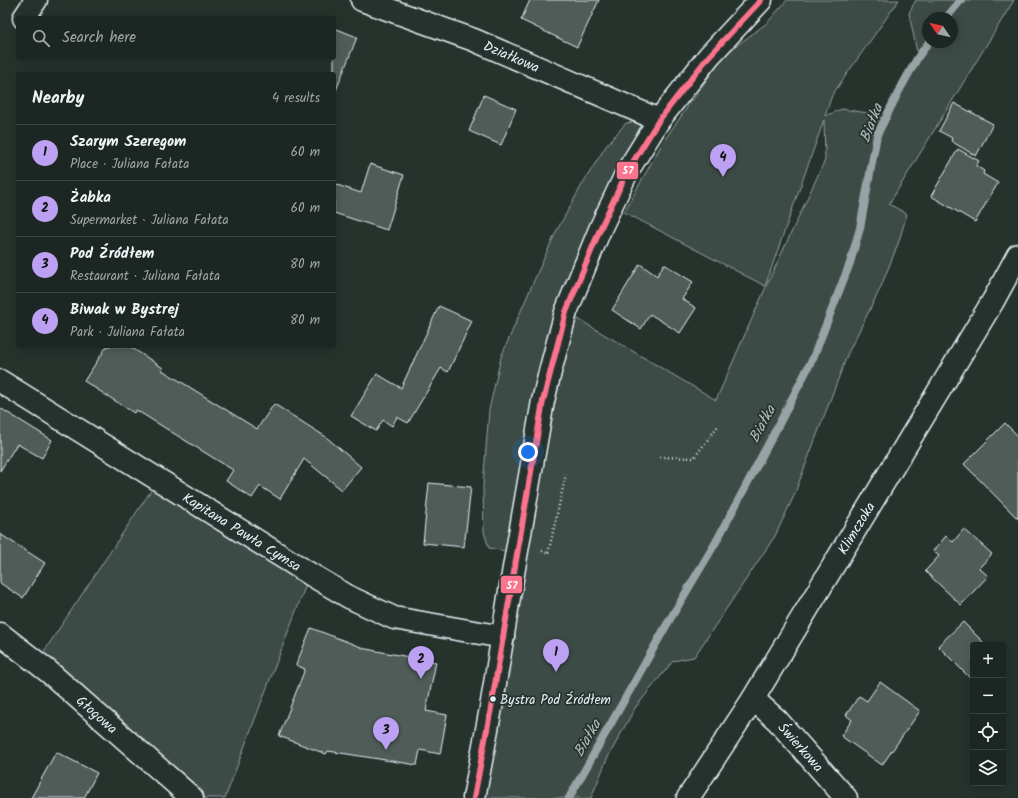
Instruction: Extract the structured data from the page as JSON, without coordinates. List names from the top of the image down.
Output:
{
  "streets": {
    "street": [
      "Działkowa",
      "Klimczoka",
      "Kapitana Pawła Cymsa",
      "Głogowa",
      "Świerkowa"
    ]
  },
  "crossings": [
    ["Klimczoka", "Świerkowa"]
  ],
  "water": ["Białka"],
  "places": ["Bystra Pod Źródłem"],
  "lines": ["transit line 57"],
  "north": "top left",
  "page": {
    "search": "Search here",
    "heading": ["Nearby", "4 results"],
    "list": [
      {
        "mark": "1",
        "name": "Szarym Szeregom",
        "note": "Place · Juliana Fałata",
        "value": "60 m"
      },
      {
        "mark": "2",
        "name": "Żabka",
        "note": "Supermarket · Juliana Fałata",
        "value": "60 m"
      },
      {
        "mark": "3",
        "name": "Pod Źródłem",
        "note": "Restaurant · Juliana Fałata",
        "value": "80 m"
      },
      {
        "mark": "4",
        "name": "Biwak w Bystrej",
        "note": "Park · Juliana Fałata",
        "value": "80 m"
      }
    ],
    "pins": [
      "4",
      "1",
      "2",
      "3"
    ],
    "map_buttons": ["+", "−"]
  }
}
